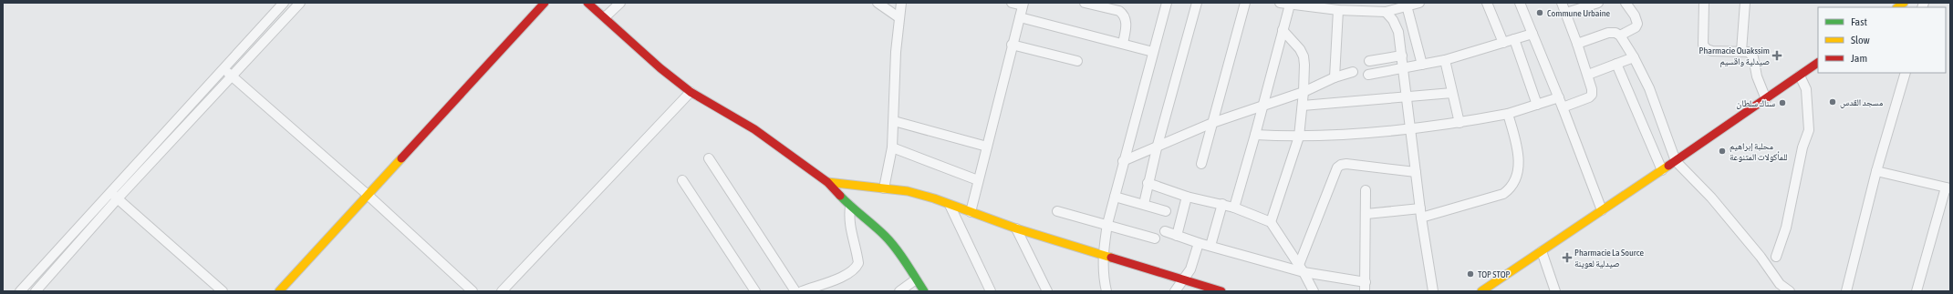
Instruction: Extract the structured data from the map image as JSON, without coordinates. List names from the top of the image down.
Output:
{
  "places": {
    "other": [
      "Commune Urbaine",
      "مسجد القدس",
      "سناك سلطان",
      "محلبة إبراهيم للمأكولات المتنوعة",
      "TOP STOP"
    ],
    "health": ["Pharmacie Ouakssim صيدلية واقسيم", "Pharmacie La Source صيدلية لعوينة"]
  },
  "legend": ["Fast", "Slow", "Jam"]
}
